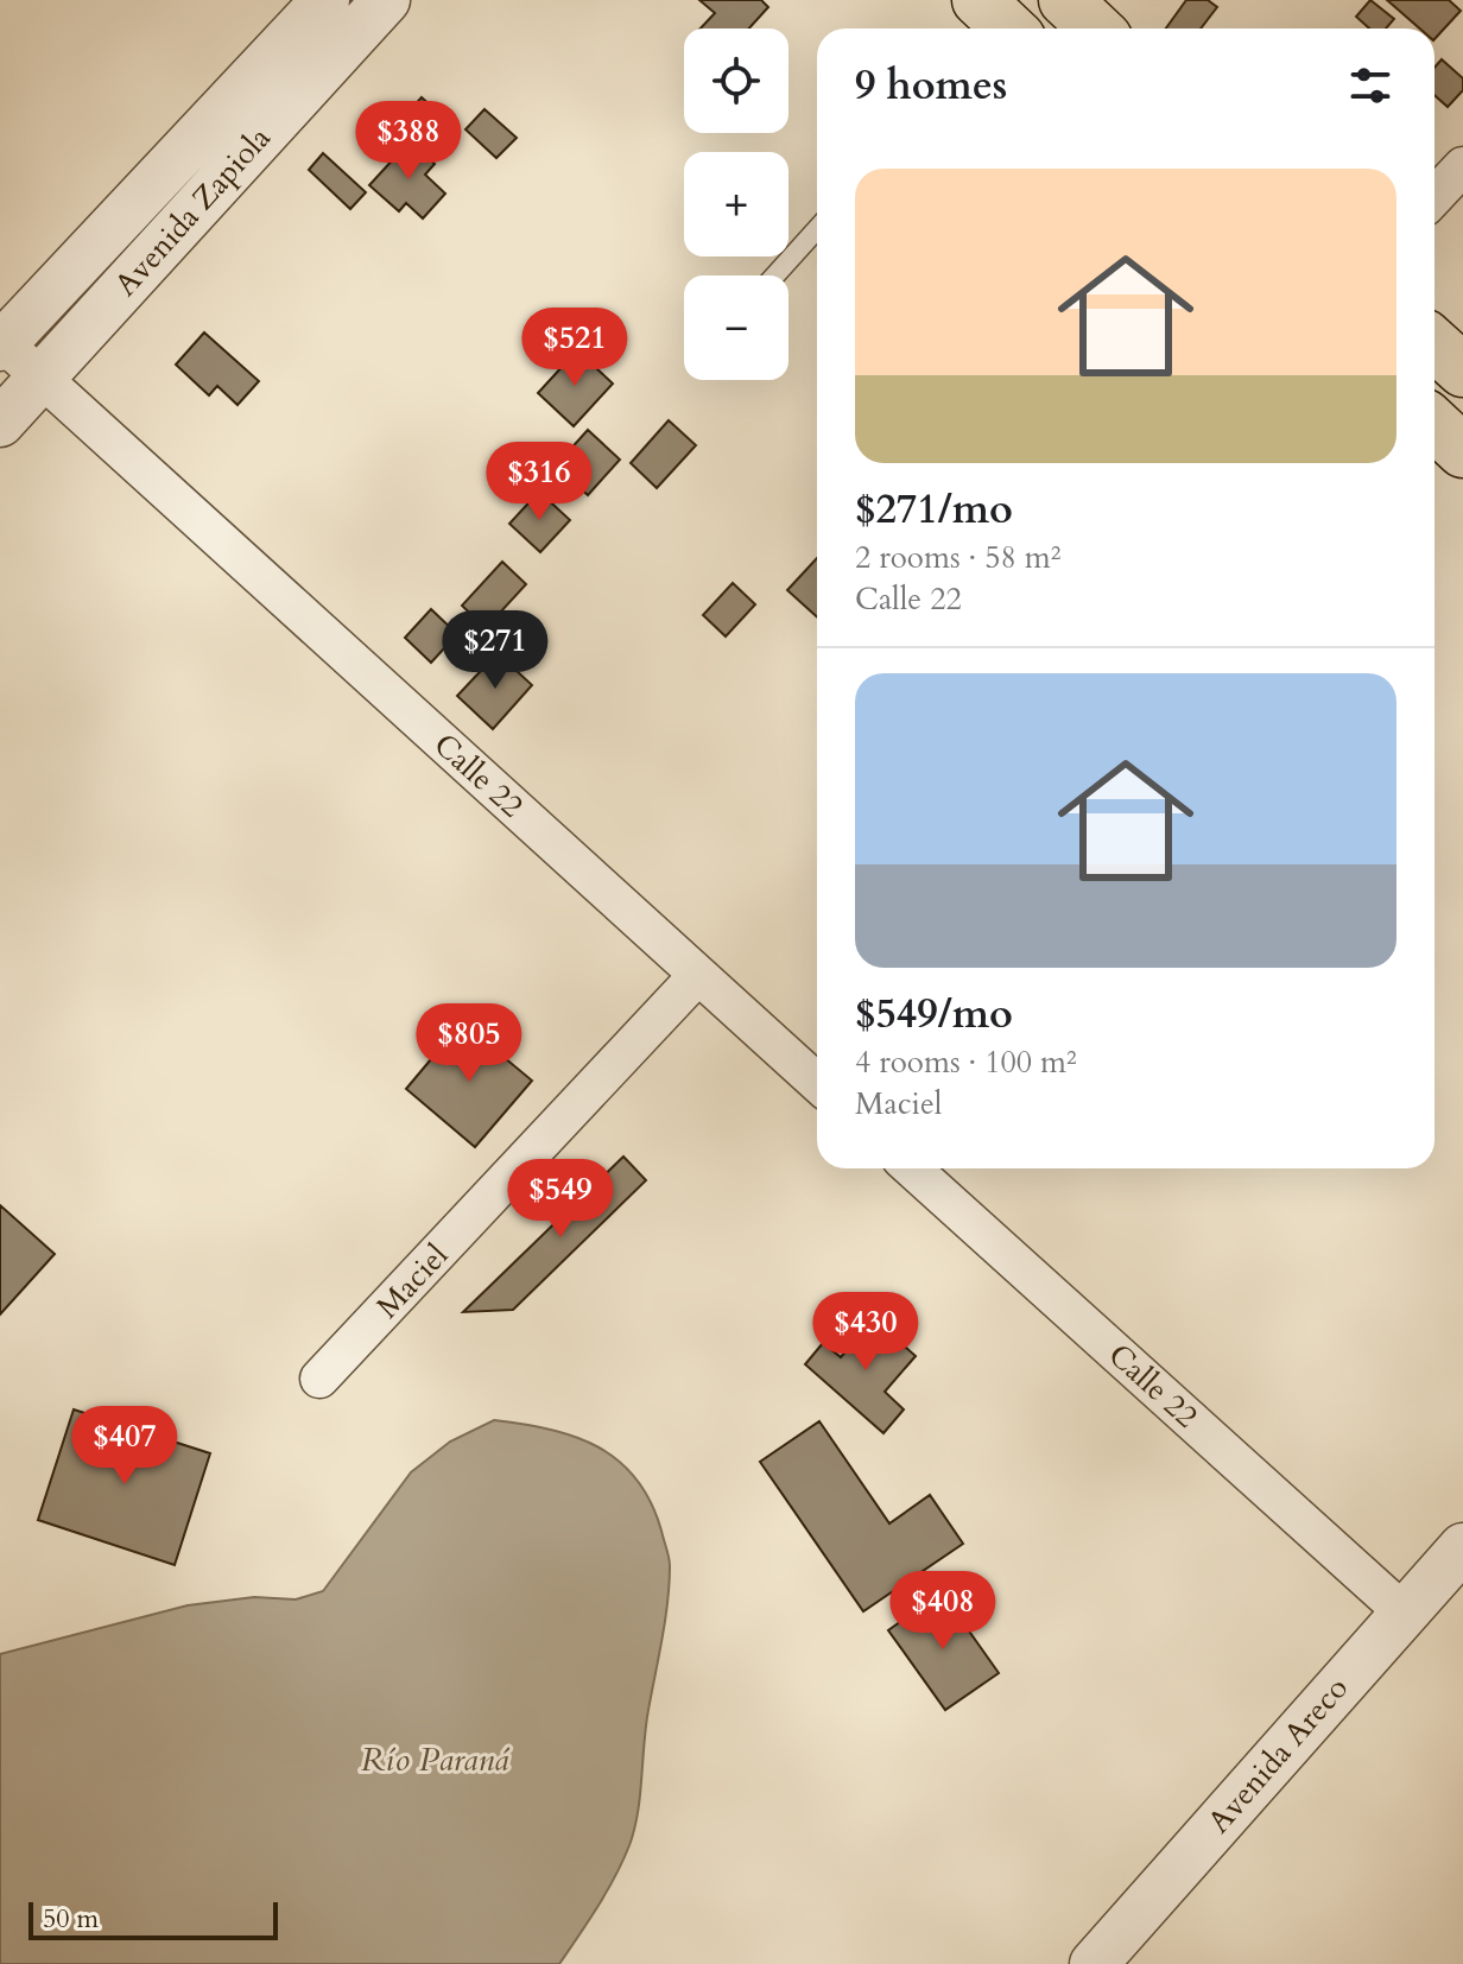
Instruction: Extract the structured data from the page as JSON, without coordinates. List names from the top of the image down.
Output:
{
  "streets": {
    "street": [
      "Avenida Zapiola",
      "Calle 22",
      "Maciel",
      "Avenida Areco"
    ]
  },
  "crossings": [
    ["Avenida Zapiola", "Calle 22"],
    ["Calle 22", "Maciel"],
    ["Calle 22", "Avenida Areco"]
  ],
  "water": ["Río Paraná"],
  "scale_bar": "50 m",
  "page": {
    "map_buttons": ["+", "−"],
    "heading": "9 homes",
    "price": [
      "$388",
      "$521",
      "$316",
      "$271",
      "$805",
      "$549",
      "$430",
      "$407",
      "$408"
    ],
    "list": [
      {
        "name": "$271/mo",
        "note": "2 rooms · 58 m² · Calle 22"
      },
      {
        "name": "$549/mo",
        "note": "4 rooms · 100 m² · Maciel"
      }
    ],
    "scale": "50 m"
  }
}
